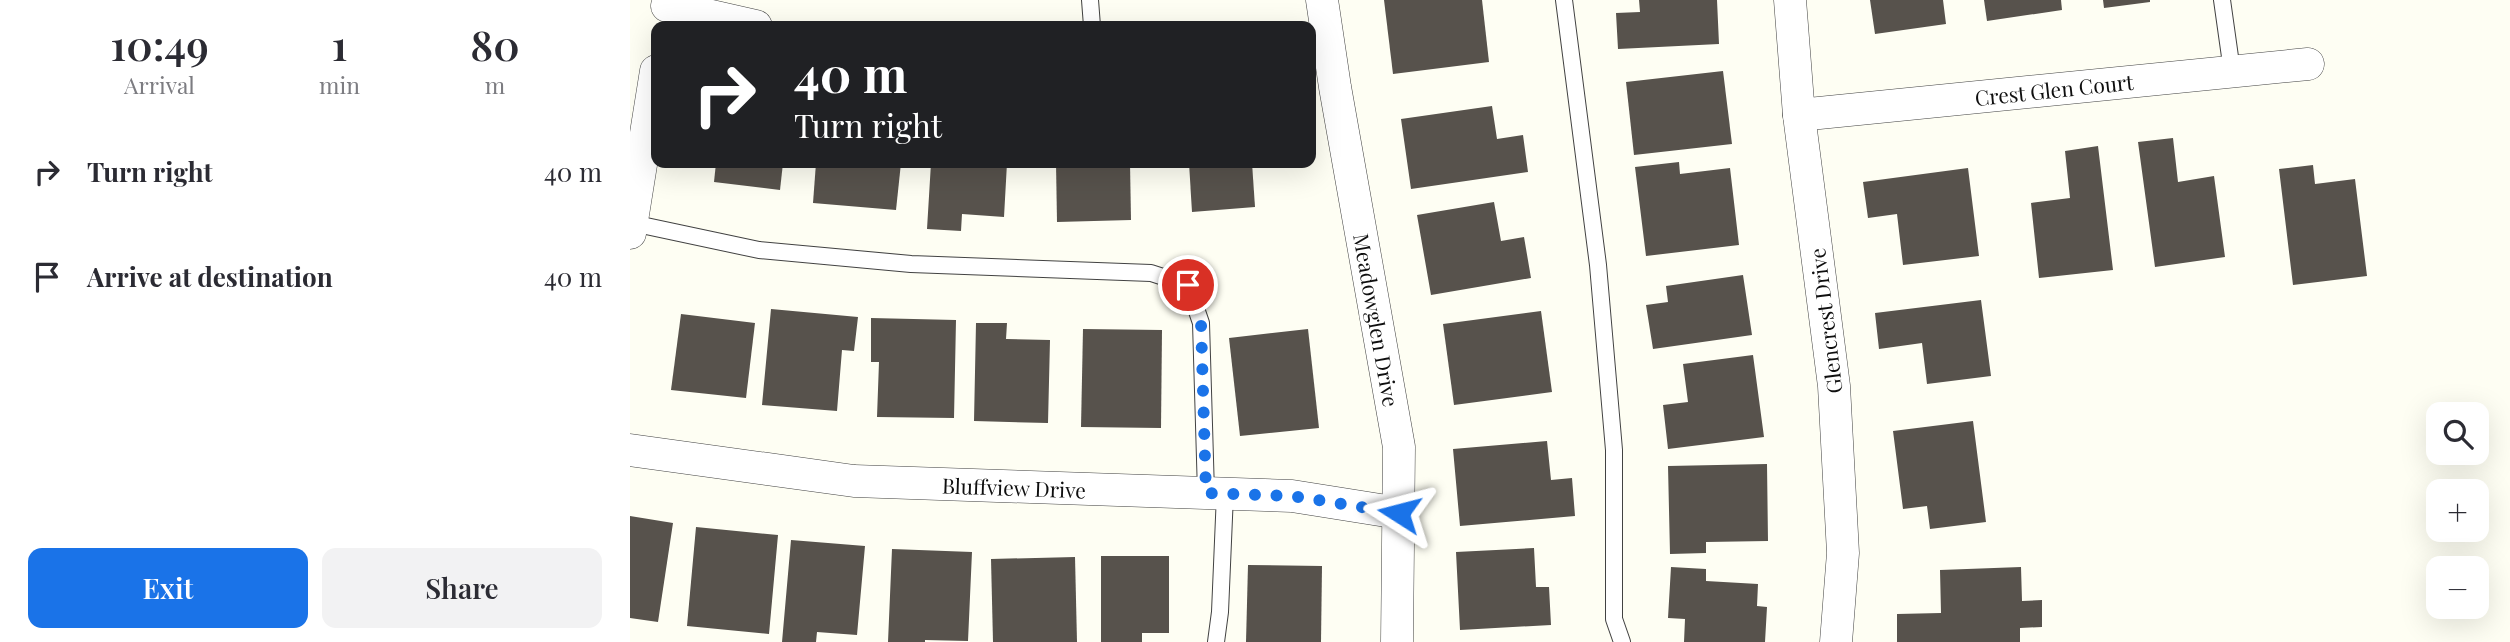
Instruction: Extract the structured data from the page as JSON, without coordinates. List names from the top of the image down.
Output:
{
  "streets": {
    "street": [
      "Crest Glen Court",
      "Meadowglen Drive",
      "Glencrest Drive",
      "Bluffview Drive"
    ]
  },
  "crossings": [
    ["Crest Glen Court", "Glencrest Drive"],
    ["Meadowglen Drive", "Bluffview Drive"]
  ],
  "page": {
    "eta": [
      "10:49",
      "Arrival",
      "1",
      "min",
      "80",
      "m"
    ],
    "turn": ["40 m", "Turn right"],
    "list": [
      {
        "name": "Turn right",
        "value": "40 m"
      },
      {
        "name": "Arrive at destination",
        "value": "40 m"
      }
    ],
    "map_buttons": ["+", "−"],
    "buttons": ["Exit", "Share"]
  }
}
